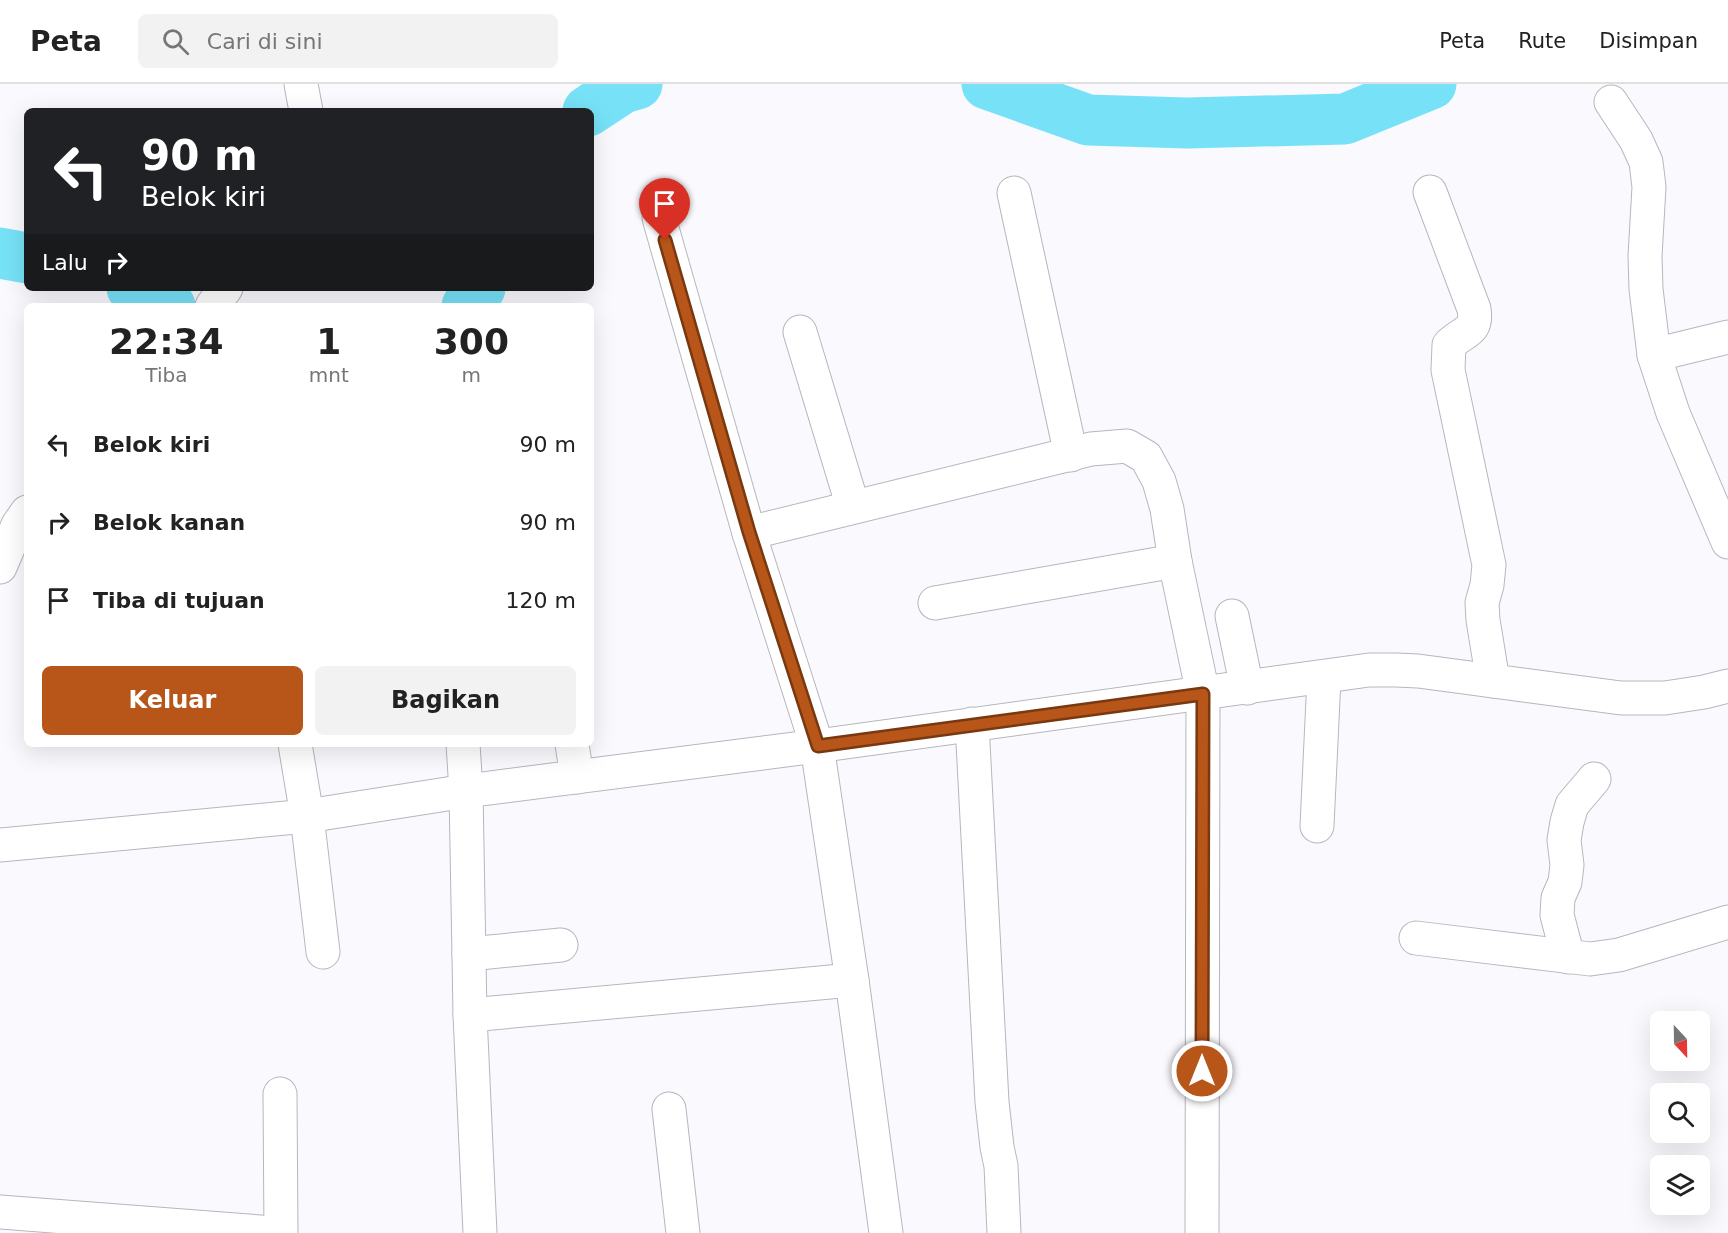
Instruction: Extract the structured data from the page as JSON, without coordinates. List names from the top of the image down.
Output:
{
  "north": "bottom",
  "page": {
    "header": "Peta",
    "search": "Cari di sini",
    "nav": ["Peta", "Rute", "Disimpan"],
    "turn": ["90 m", "Belok kiri"],
    "then": "Lalu",
    "eta": [
      "22:34",
      "Tiba",
      "1",
      "mnt",
      "300",
      "m"
    ],
    "list": [
      {
        "name": "Belok kiri",
        "value": "90 m"
      },
      {
        "name": "Belok kanan",
        "value": "90 m"
      },
      {
        "name": "Tiba di tujuan",
        "value": "120 m"
      }
    ],
    "buttons": ["Keluar", "Bagikan"]
  }
}
